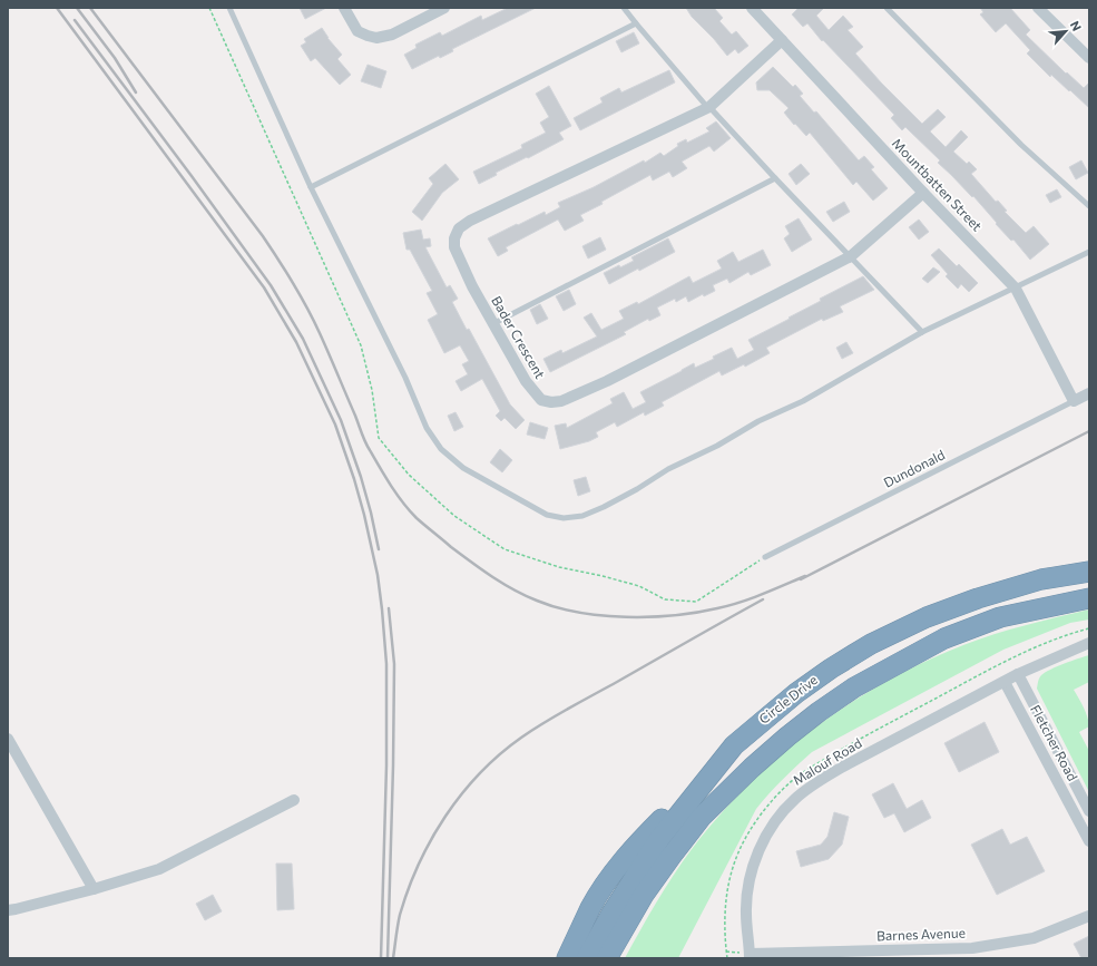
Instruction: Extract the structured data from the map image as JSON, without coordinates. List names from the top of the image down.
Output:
{
  "streets": {
    "highway": ["Circle Drive"],
    "street": [
      "Mountbatten Street",
      "Bader Crescent",
      "Fletcher Road",
      "Malouf Road",
      "Barnes Avenue"
    ],
    "lane": ["Dundonald"]
  },
  "crossings": [
    ["Mountbatten Street", "Bader Crescent"],
    ["Mountbatten Street", "Dundonald"],
    ["Fletcher Road", "Malouf Road"],
    ["Malouf Road", "Barnes Avenue"]
  ],
  "north": "top right"
}
